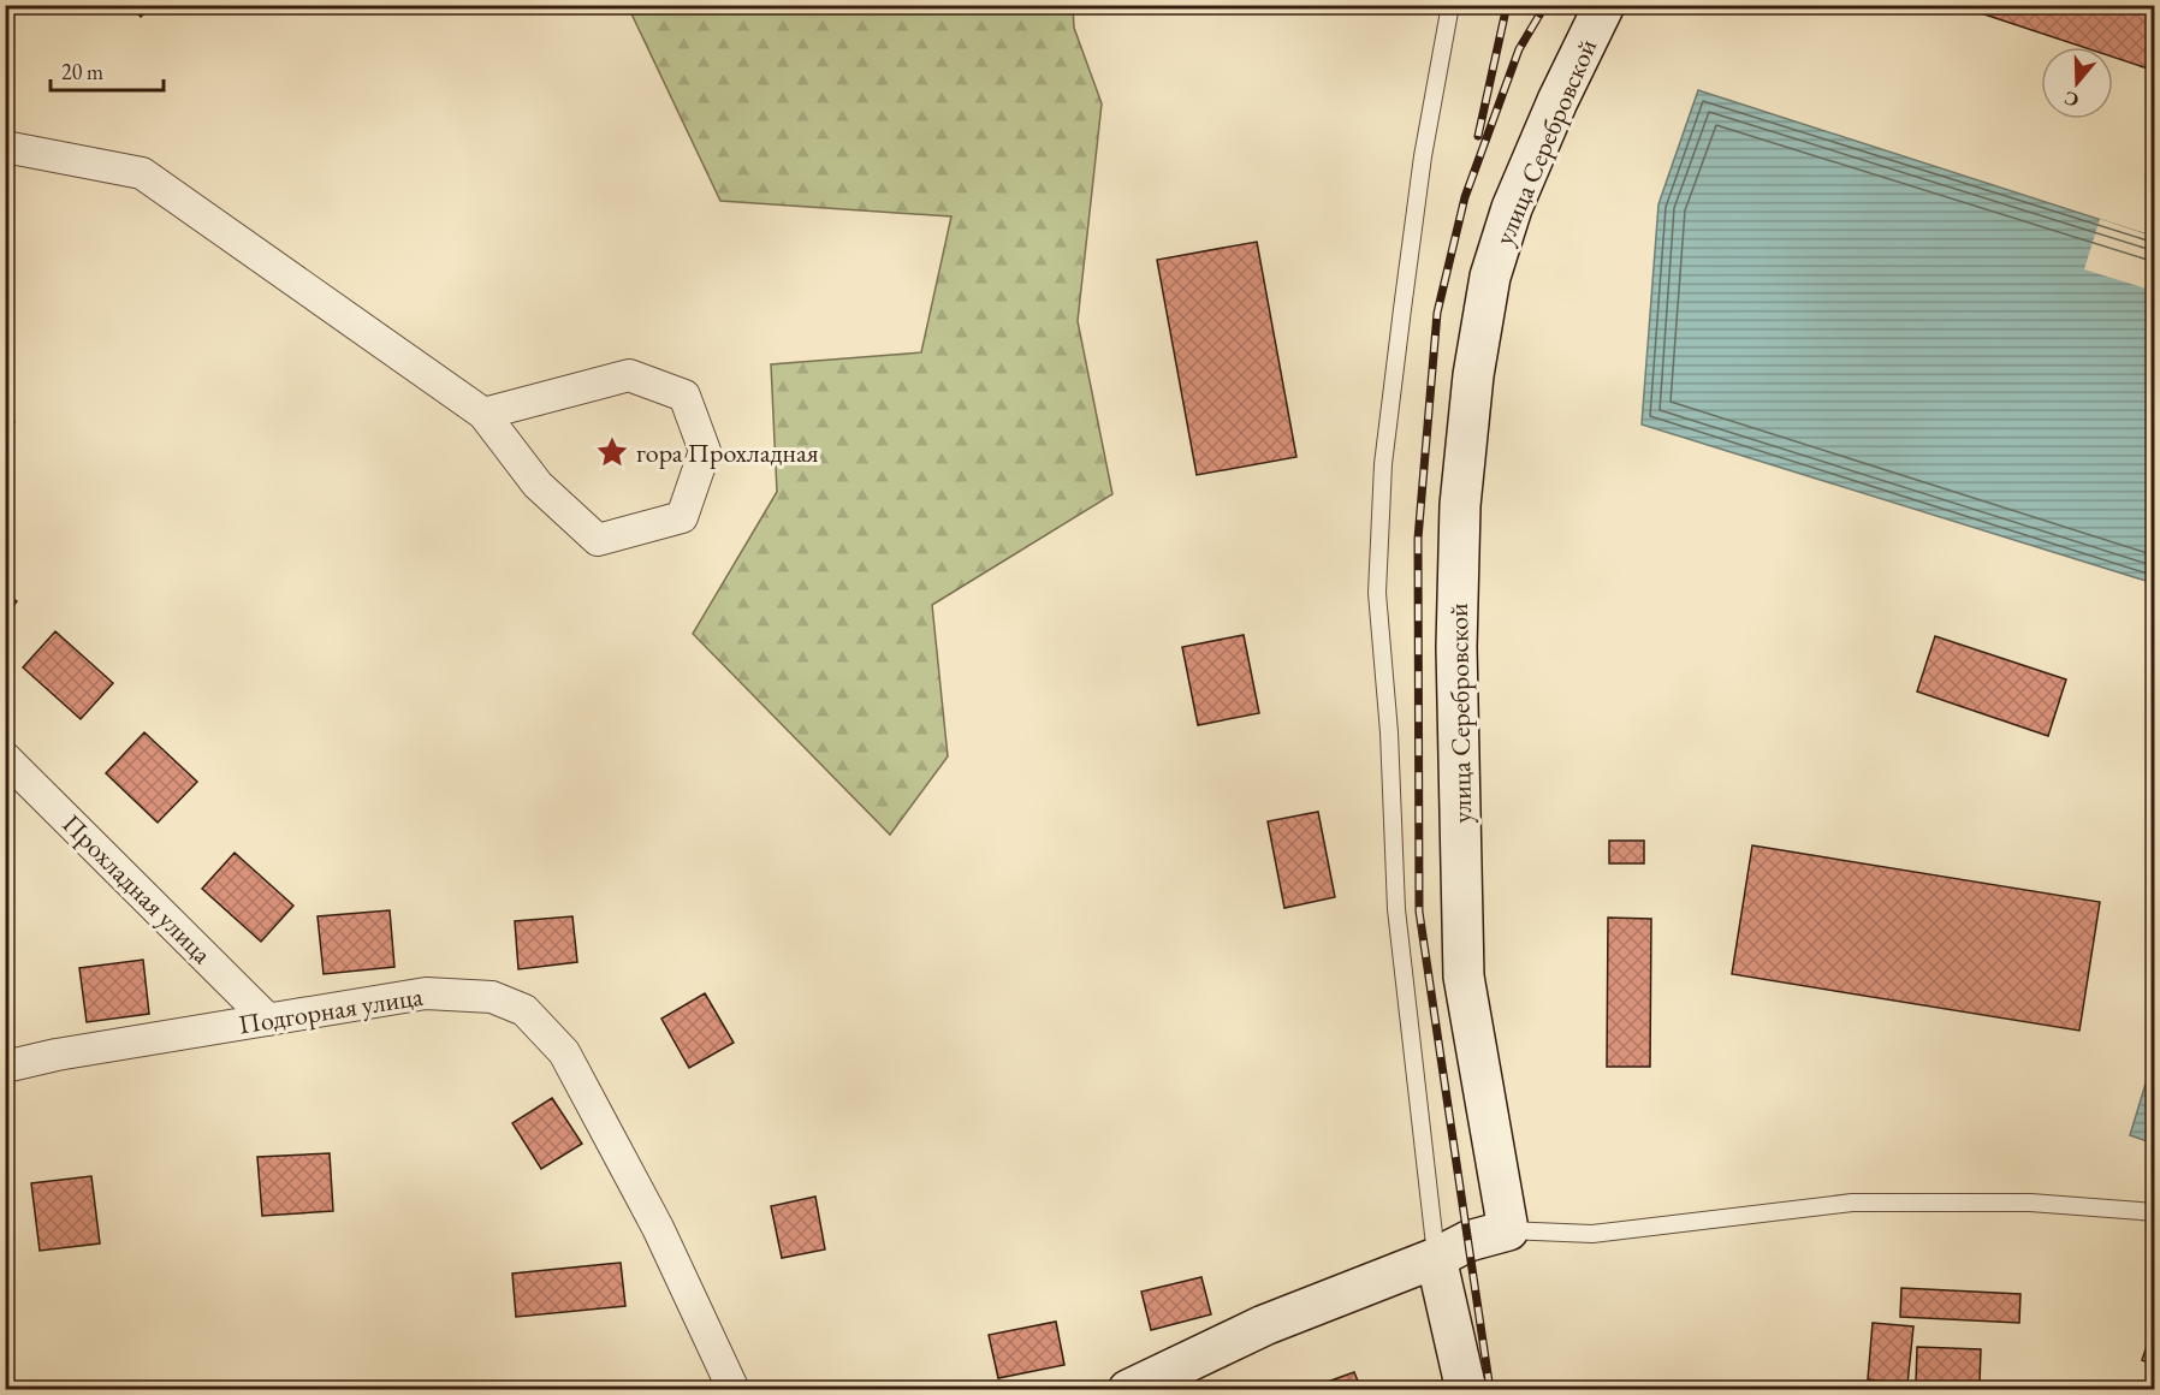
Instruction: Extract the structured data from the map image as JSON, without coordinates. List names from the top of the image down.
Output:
{
  "streets": {
    "street": ["улица Серебровской", "Прохладная улица", "Подгорная улица"]
  },
  "crossings": [
    ["Прохладная улица", "Подгорная улица"]
  ],
  "places": {
    "place": ["гора Прохладная"]
  },
  "scale_bar": "20 m",
  "north": "bottom"
}
